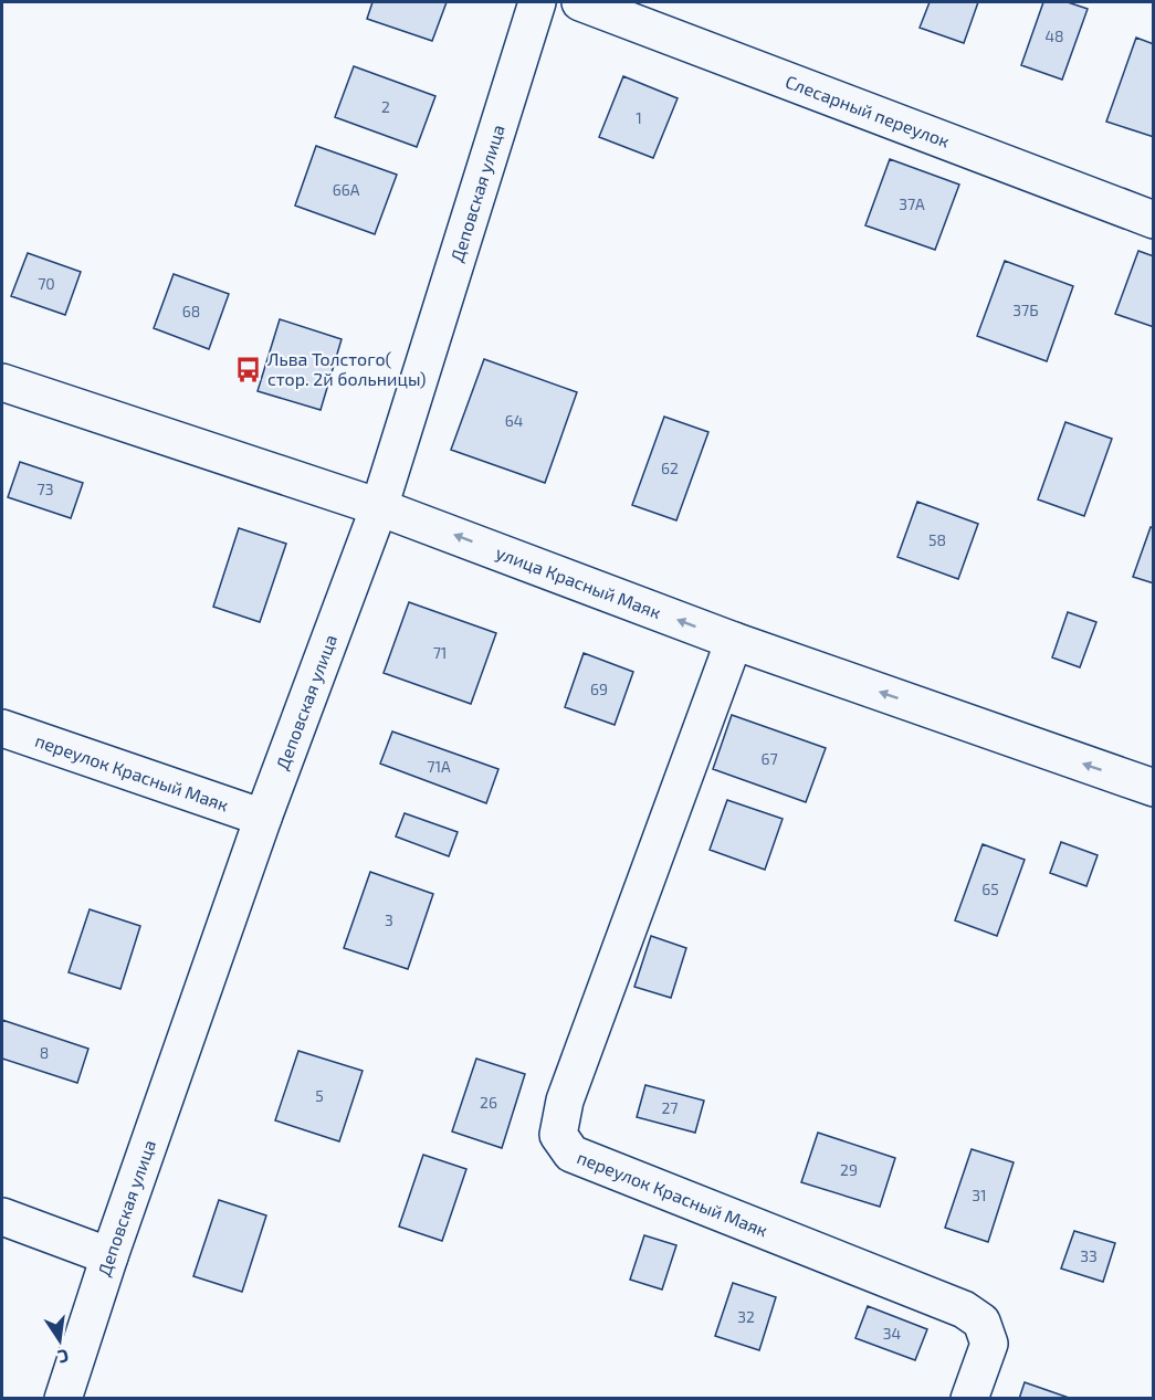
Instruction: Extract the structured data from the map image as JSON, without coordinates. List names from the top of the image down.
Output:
{
  "streets": {
    "street": [
      "Слесарный переулок",
      "Деповская улица",
      "улица Красный Маяк",
      "переулок Красный Маяк"
    ]
  },
  "crossings": [
    ["Деповская улица", "улица Красный Маяк"],
    ["Деповская улица", "переулок Красный Маяк"],
    ["улица Красный Маяк", "переулок Красный Маяк"]
  ],
  "one_way": ["улица Красный Маяк"],
  "places": {
    "bus stop": ["Льва Толстого( стор. 2й больницы)"]
  },
  "house_numbers": [
    "48",
    "2",
    "1",
    "66А",
    "37А",
    "70",
    "37Б",
    "68",
    "64",
    "62",
    "73",
    "58",
    "71",
    "69",
    "67",
    "71А",
    "65",
    "3",
    "8",
    "5",
    "26",
    "27",
    "29",
    "31",
    "33",
    "32",
    "34"
  ],
  "north": "bottom"
}
